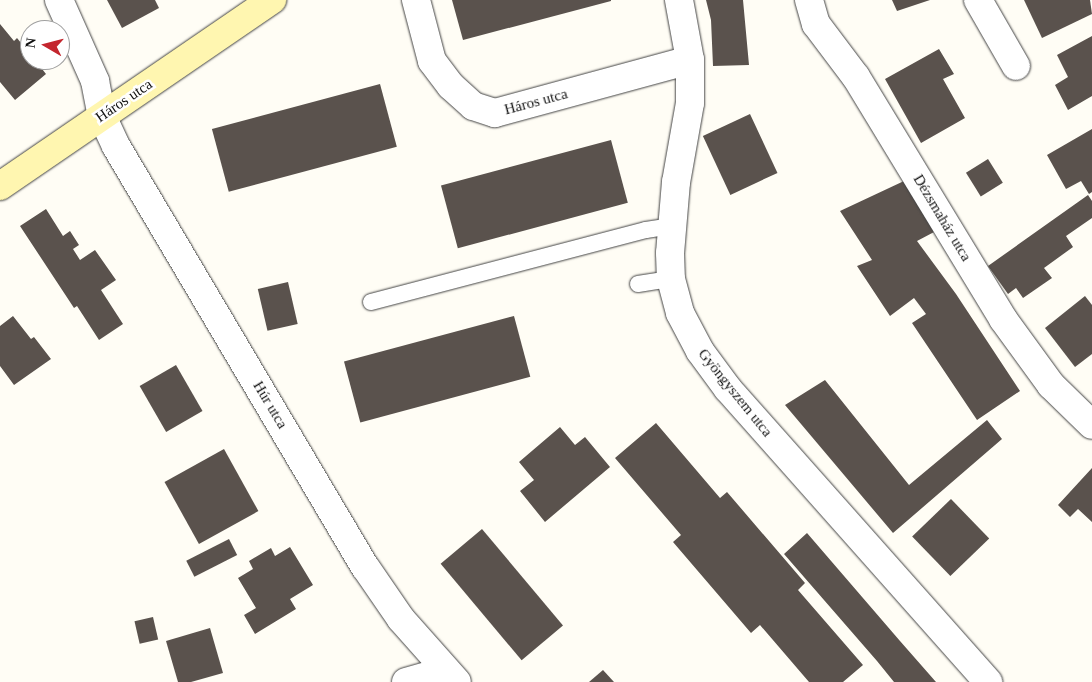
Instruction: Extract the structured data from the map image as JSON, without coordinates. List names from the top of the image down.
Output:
{
  "streets": {
    "street": [
      "Háros utca",
      "Dézsmaház utca",
      "Gyöngyszem utca",
      "Húr utca"
    ]
  },
  "crossings": [
    ["Háros utca", "Gyöngyszem utca"],
    ["Háros utca", "Húr utca"]
  ],
  "north": "left"
}
